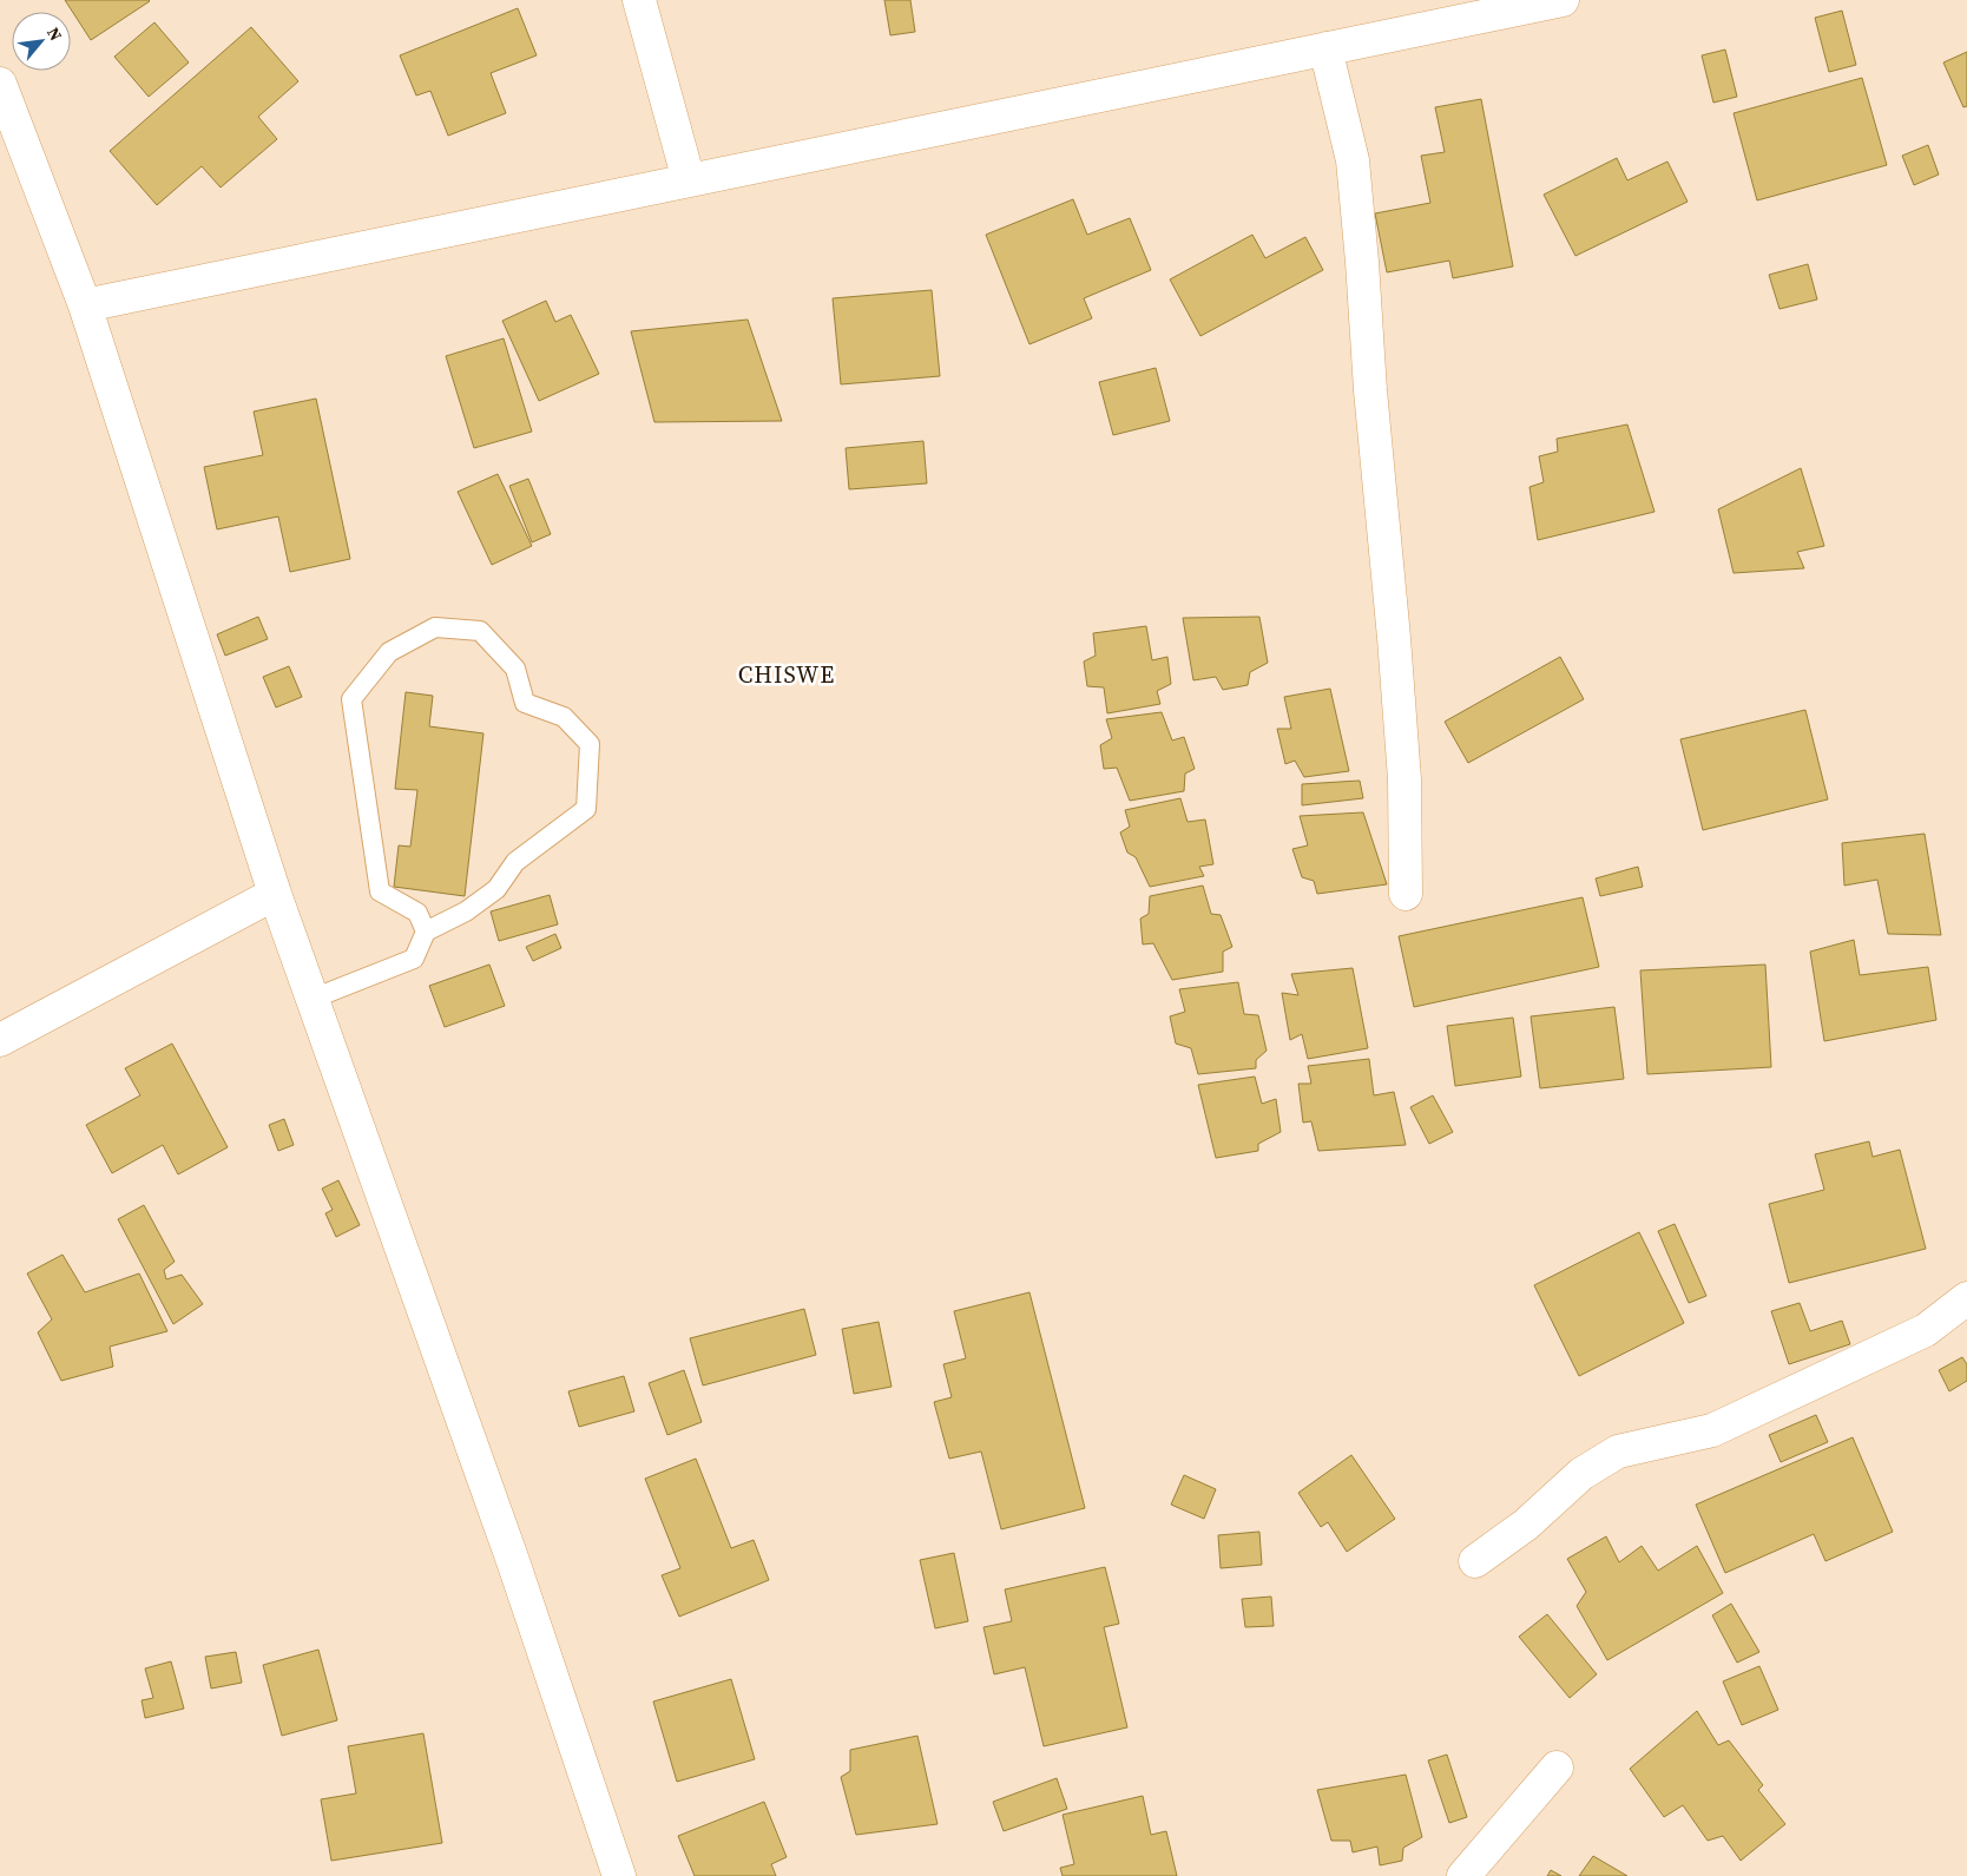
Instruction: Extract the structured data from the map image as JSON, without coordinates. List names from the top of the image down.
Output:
{
  "districts": ["CHISWE"],
  "north": "top right"
}
